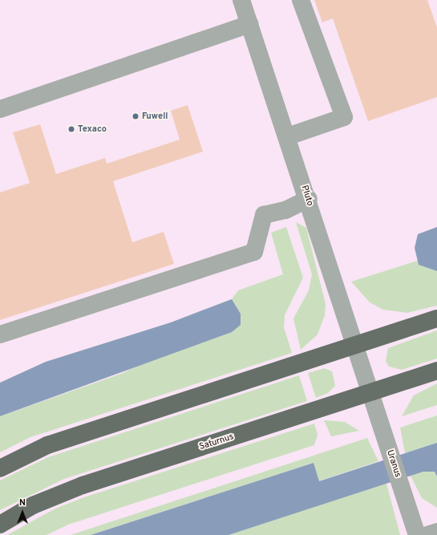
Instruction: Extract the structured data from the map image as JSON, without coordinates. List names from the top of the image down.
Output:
{
  "streets": {
    "main road": ["Saturnus"],
    "street": ["Pluto", "Uranus"]
  },
  "crossings": [
    ["Pluto", "Saturnus"],
    ["Pluto", "Uranus"],
    ["Saturnus", "Uranus"]
  ],
  "places": ["Fuwell", "Texaco"],
  "north": "top"
}
